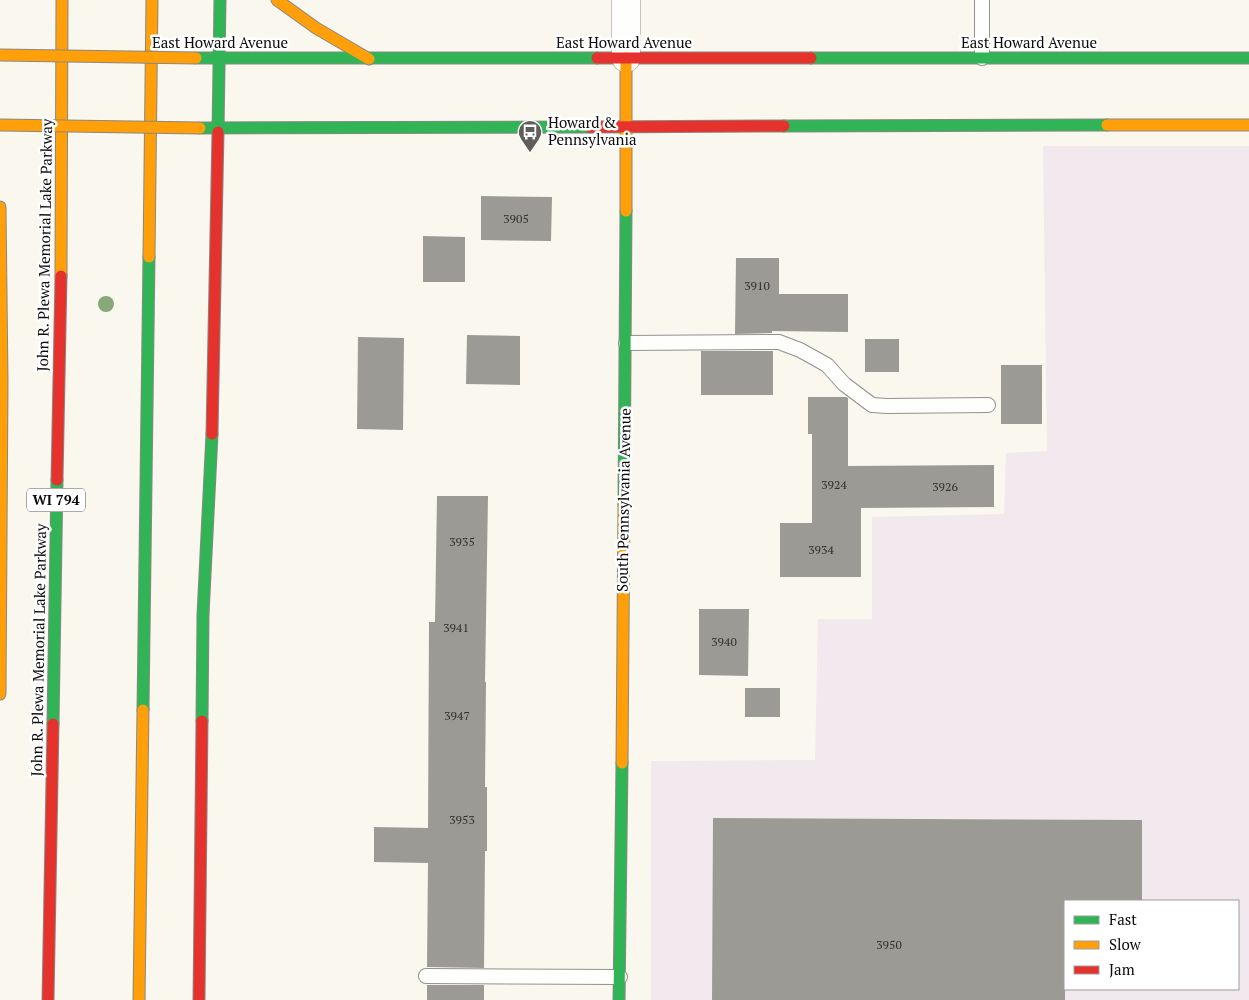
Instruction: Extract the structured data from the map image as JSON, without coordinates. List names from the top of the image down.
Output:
{
  "streets": {
    "main road": [
      "East Howard Avenue",
      "John R. Plewa Memorial Lake Parkway",
      "WI 794",
      "South Pennsylvania Avenue"
    ]
  },
  "crossings": [
    ["East Howard Avenue", "South Pennsylvania Avenue"]
  ],
  "places": {
    "bus stop": ["Howard & Pennsylvania"]
  },
  "house_numbers": [
    "3905",
    "3910",
    "3924",
    "3926",
    "3935",
    "3934",
    "3941",
    "3940",
    "3947",
    "3953",
    "3950"
  ],
  "legend": ["Fast", "Slow", "Jam"]
}
